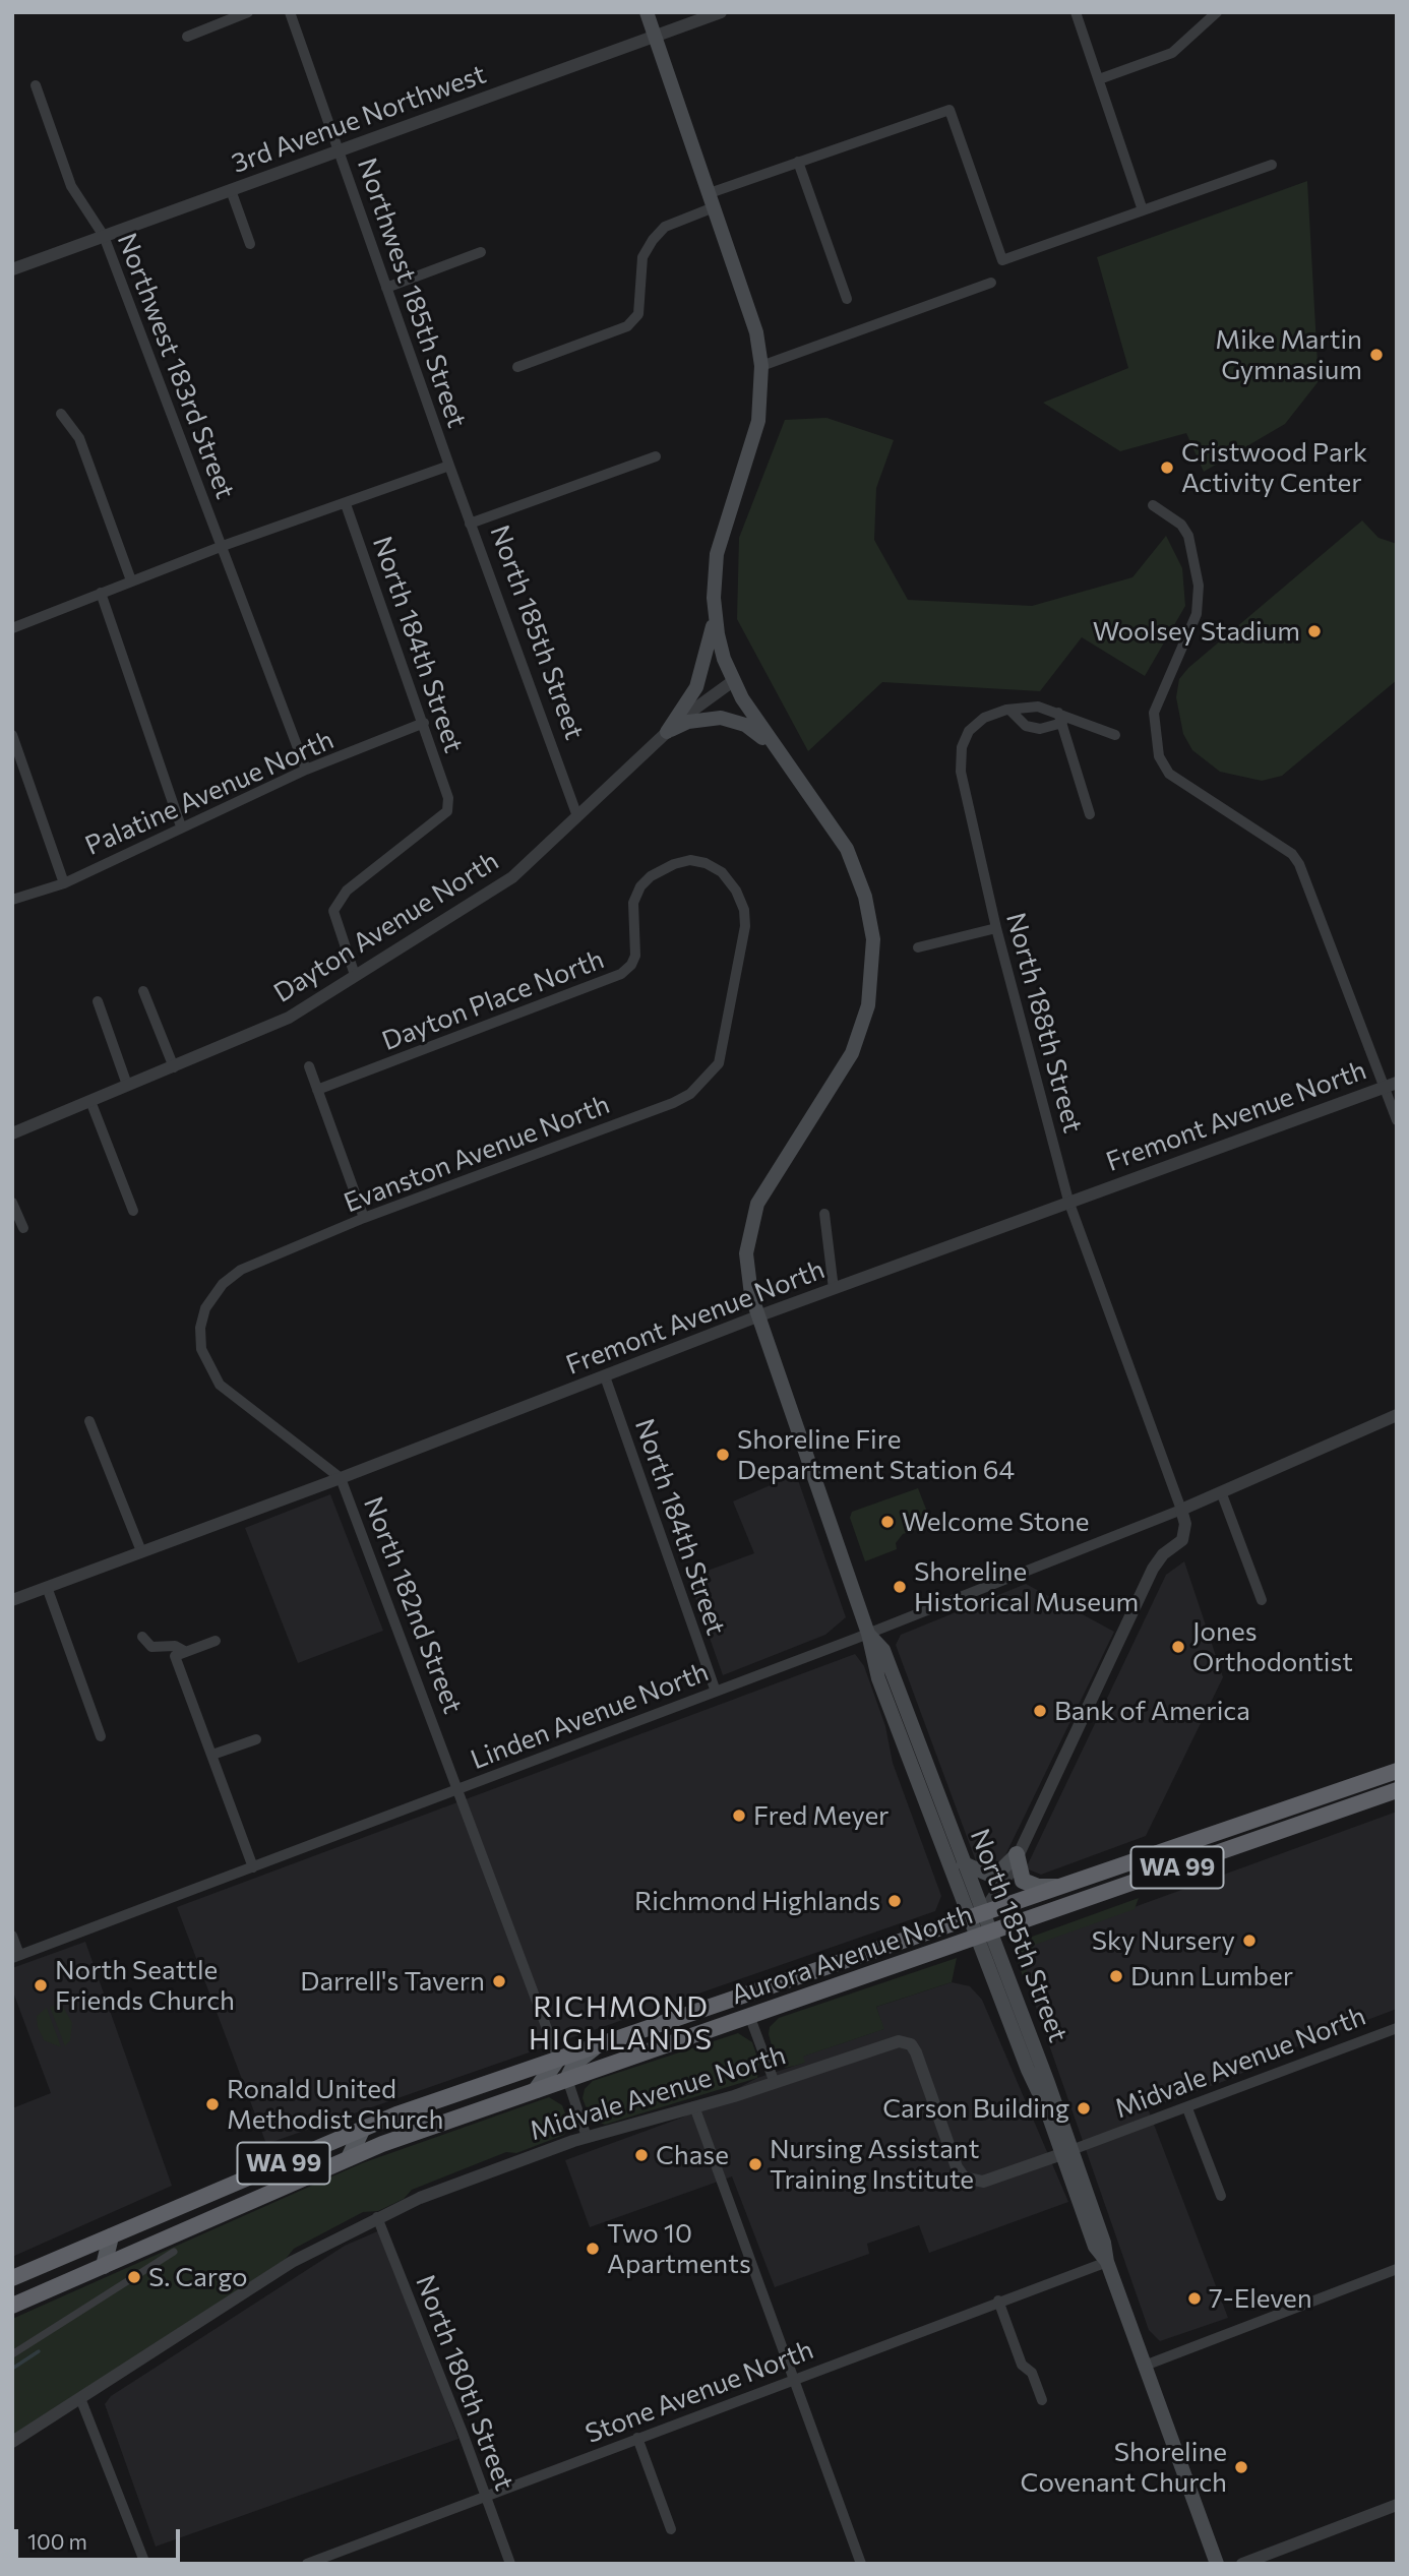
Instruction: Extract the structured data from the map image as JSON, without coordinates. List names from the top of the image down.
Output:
{
  "streets": {
    "highway": ["WA 99", "Aurora Avenue North"],
    "main road": ["North 185th Street"],
    "street": [
      "3rd Avenue Northwest",
      "Northwest 185th Street",
      "Northwest 183rd Street",
      "North 184th Street",
      "Palatine Avenue North",
      "Dayton Avenue North",
      "Dayton Place North",
      "North 188th Street",
      "Fremont Avenue North",
      "Evanston Avenue North",
      "North 182nd Street",
      "Linden Avenue North",
      "Midvale Avenue North",
      "North 180th Street",
      "Stone Avenue North"
    ]
  },
  "crossings": [
    ["3rd Avenue Northwest", "Northwest 185th Street"],
    ["3rd Avenue Northwest", "Northwest 183rd Street"],
    ["Northwest 185th Street", "North 185th Street"],
    ["Northwest 183rd Street", "Palatine Avenue North"],
    ["North 185th Street", "Dayton Avenue North"],
    ["North 185th Street", "Fremont Avenue North"],
    ["North 185th Street", "Linden Avenue North"],
    ["North 185th Street", "Aurora Avenue North"],
    ["North 185th Street", "Midvale Avenue North"],
    ["North 185th Street", "Stone Avenue North"],
    ["North 184th Street", "Palatine Avenue North"],
    ["North 184th Street", "Dayton Avenue North"],
    ["North 184th Street", "Fremont Avenue North"],
    ["North 184th Street", "Linden Avenue North"],
    ["Dayton Place North", "Evanston Avenue North"],
    ["North 188th Street", "Fremont Avenue North"],
    ["North 188th Street", "Linden Avenue North"],
    ["Fremont Avenue North", "North 182nd Street"],
    ["Evanston Avenue North", "North 182nd Street"],
    ["North 182nd Street", "Linden Avenue North"],
    ["North 182nd Street", "Aurora Avenue North"],
    ["Midvale Avenue North", "North 180th Street"],
    ["North 180th Street", "Stone Avenue North"]
  ],
  "districts": ["RICHMOND HIGHLANDS"],
  "places": [
    "Mike Martin Gymnasium",
    "Cristwood Park Activity Center",
    "Woolsey Stadium",
    "Shoreline Fire Department Station 64",
    "Welcome Stone",
    "Shoreline Historical Museum",
    "Jones Orthodontist",
    "Bank of America",
    "Fred Meyer",
    "Richmond Highlands",
    "Sky Nursery",
    "Dunn Lumber",
    "Darrell's Tavern",
    "North Seattle Friends Church",
    "Ronald United Methodist Church",
    "Carson Building",
    "Chase",
    "Nursing Assistant Training Institute",
    "Two 10 Apartments",
    "S. Cargo",
    "7-Eleven",
    "Shoreline Covenant Church"
  ],
  "scale_bar": "100 m"
}
